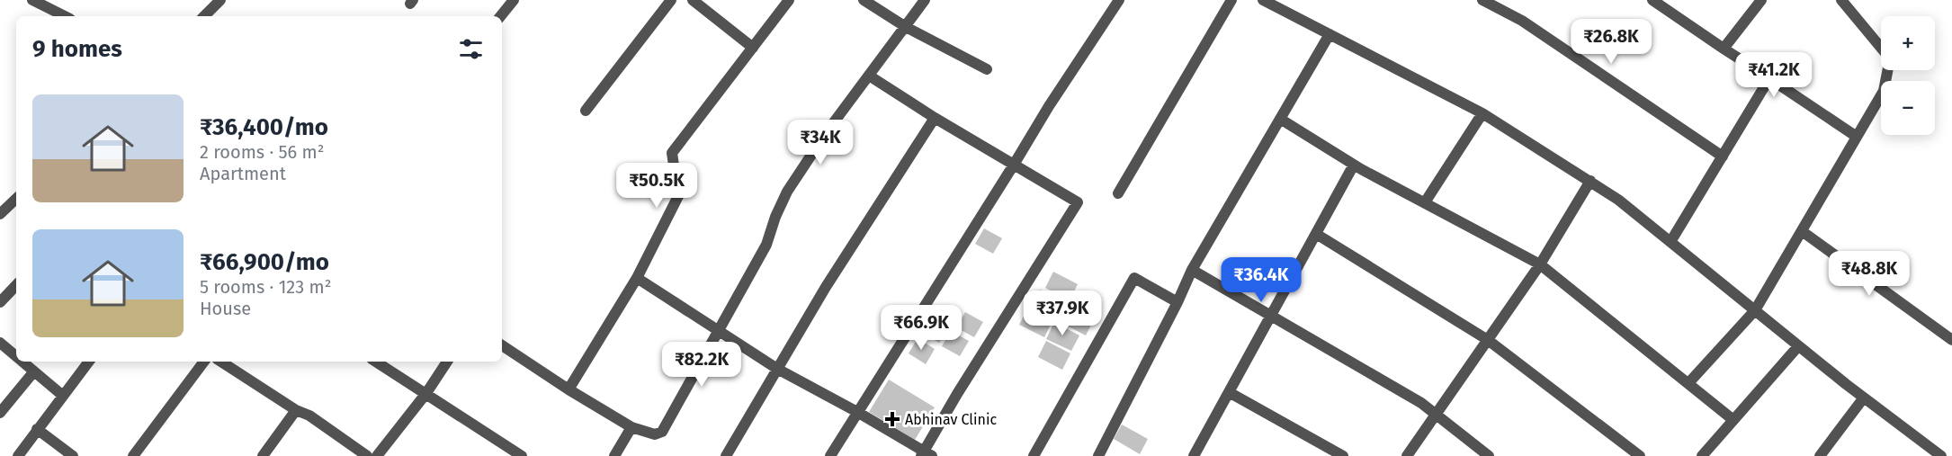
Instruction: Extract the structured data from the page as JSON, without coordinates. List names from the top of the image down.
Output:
{
  "places": {
    "health": ["Abhinav Clinic"]
  },
  "page": {
    "map_buttons": ["+", "−"],
    "heading": "9 homes",
    "price": [
      "₹26.8K",
      "₹41.2K",
      "₹34K",
      "₹50.5K",
      "₹48.8K",
      "₹36.4K",
      "₹37.9K",
      "₹66.9K",
      "₹82.2K"
    ],
    "list": [
      {
        "name": "₹36,400/mo",
        "note": "2 rooms · 56 m² · Apartment"
      },
      {
        "name": "₹66,900/mo",
        "note": "5 rooms · 123 m² · House"
      }
    ]
  }
}
